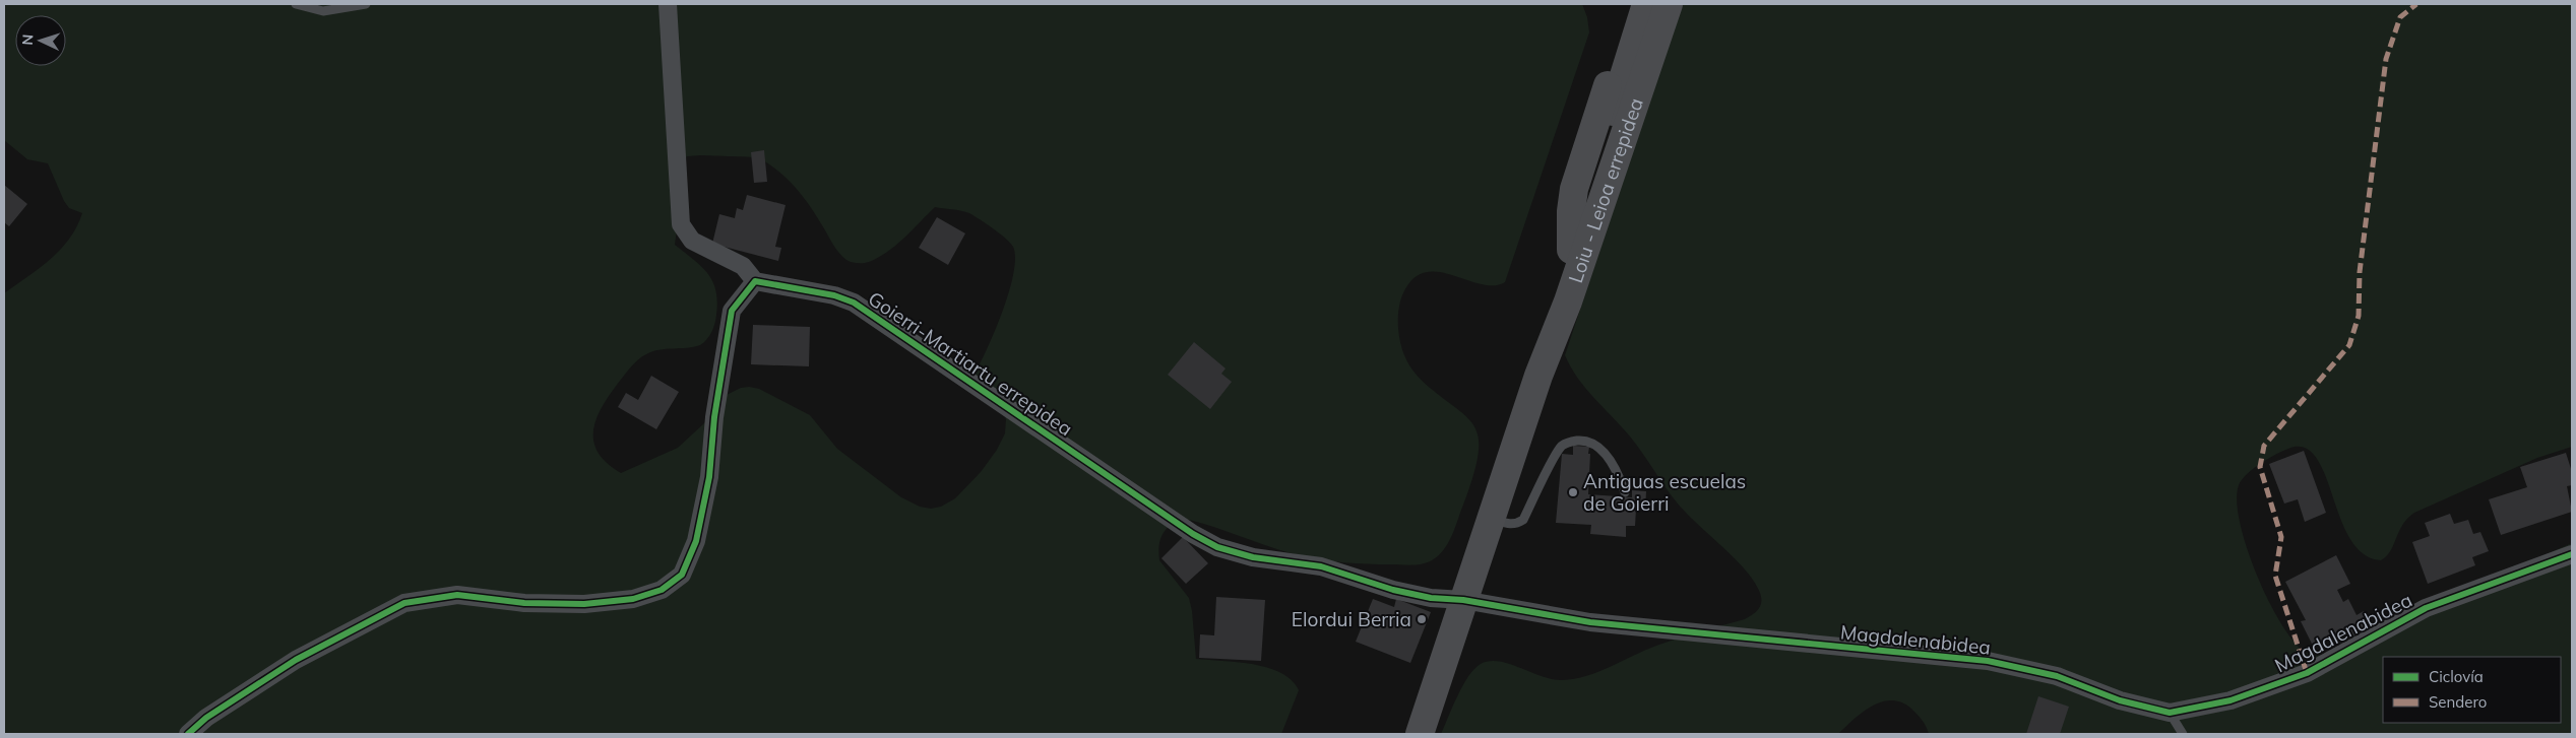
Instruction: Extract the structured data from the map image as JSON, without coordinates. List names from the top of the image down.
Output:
{
  "streets": {
    "main road": ["Loiu - Leioa errepidea"],
    "street": ["Goierri-Martiartu errepidea", "Magdalenabidea"]
  },
  "crossings": [
    ["Loiu - Leioa errepidea", "Goierri-Martiartu errepidea"],
    ["Loiu - Leioa errepidea", "Magdalenabidea"],
    ["Goierri-Martiartu errepidea", "Magdalenabidea"]
  ],
  "places": ["Antiguas escuelas de Goierri", "Elordui Berria"],
  "legend": ["Ciclovía", "Sendero"],
  "north": "left"
}
